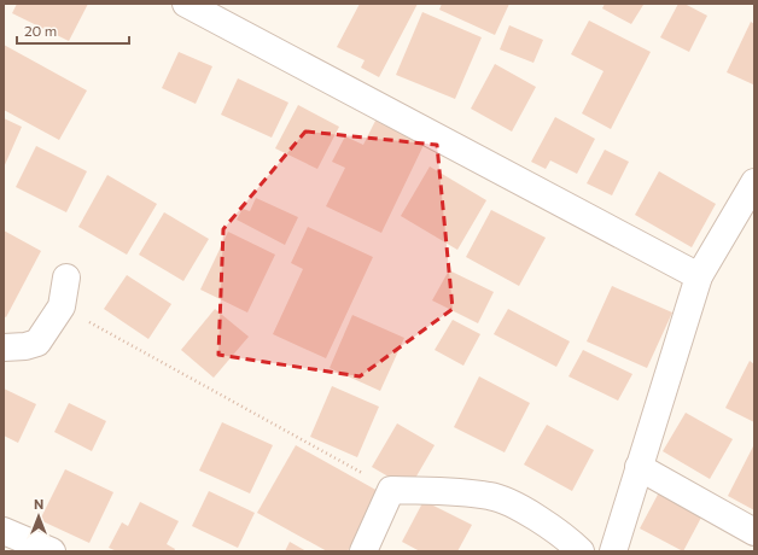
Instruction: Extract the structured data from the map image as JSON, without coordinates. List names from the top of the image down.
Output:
{
  "scale_bar": "20 m",
  "north": "top"
}
